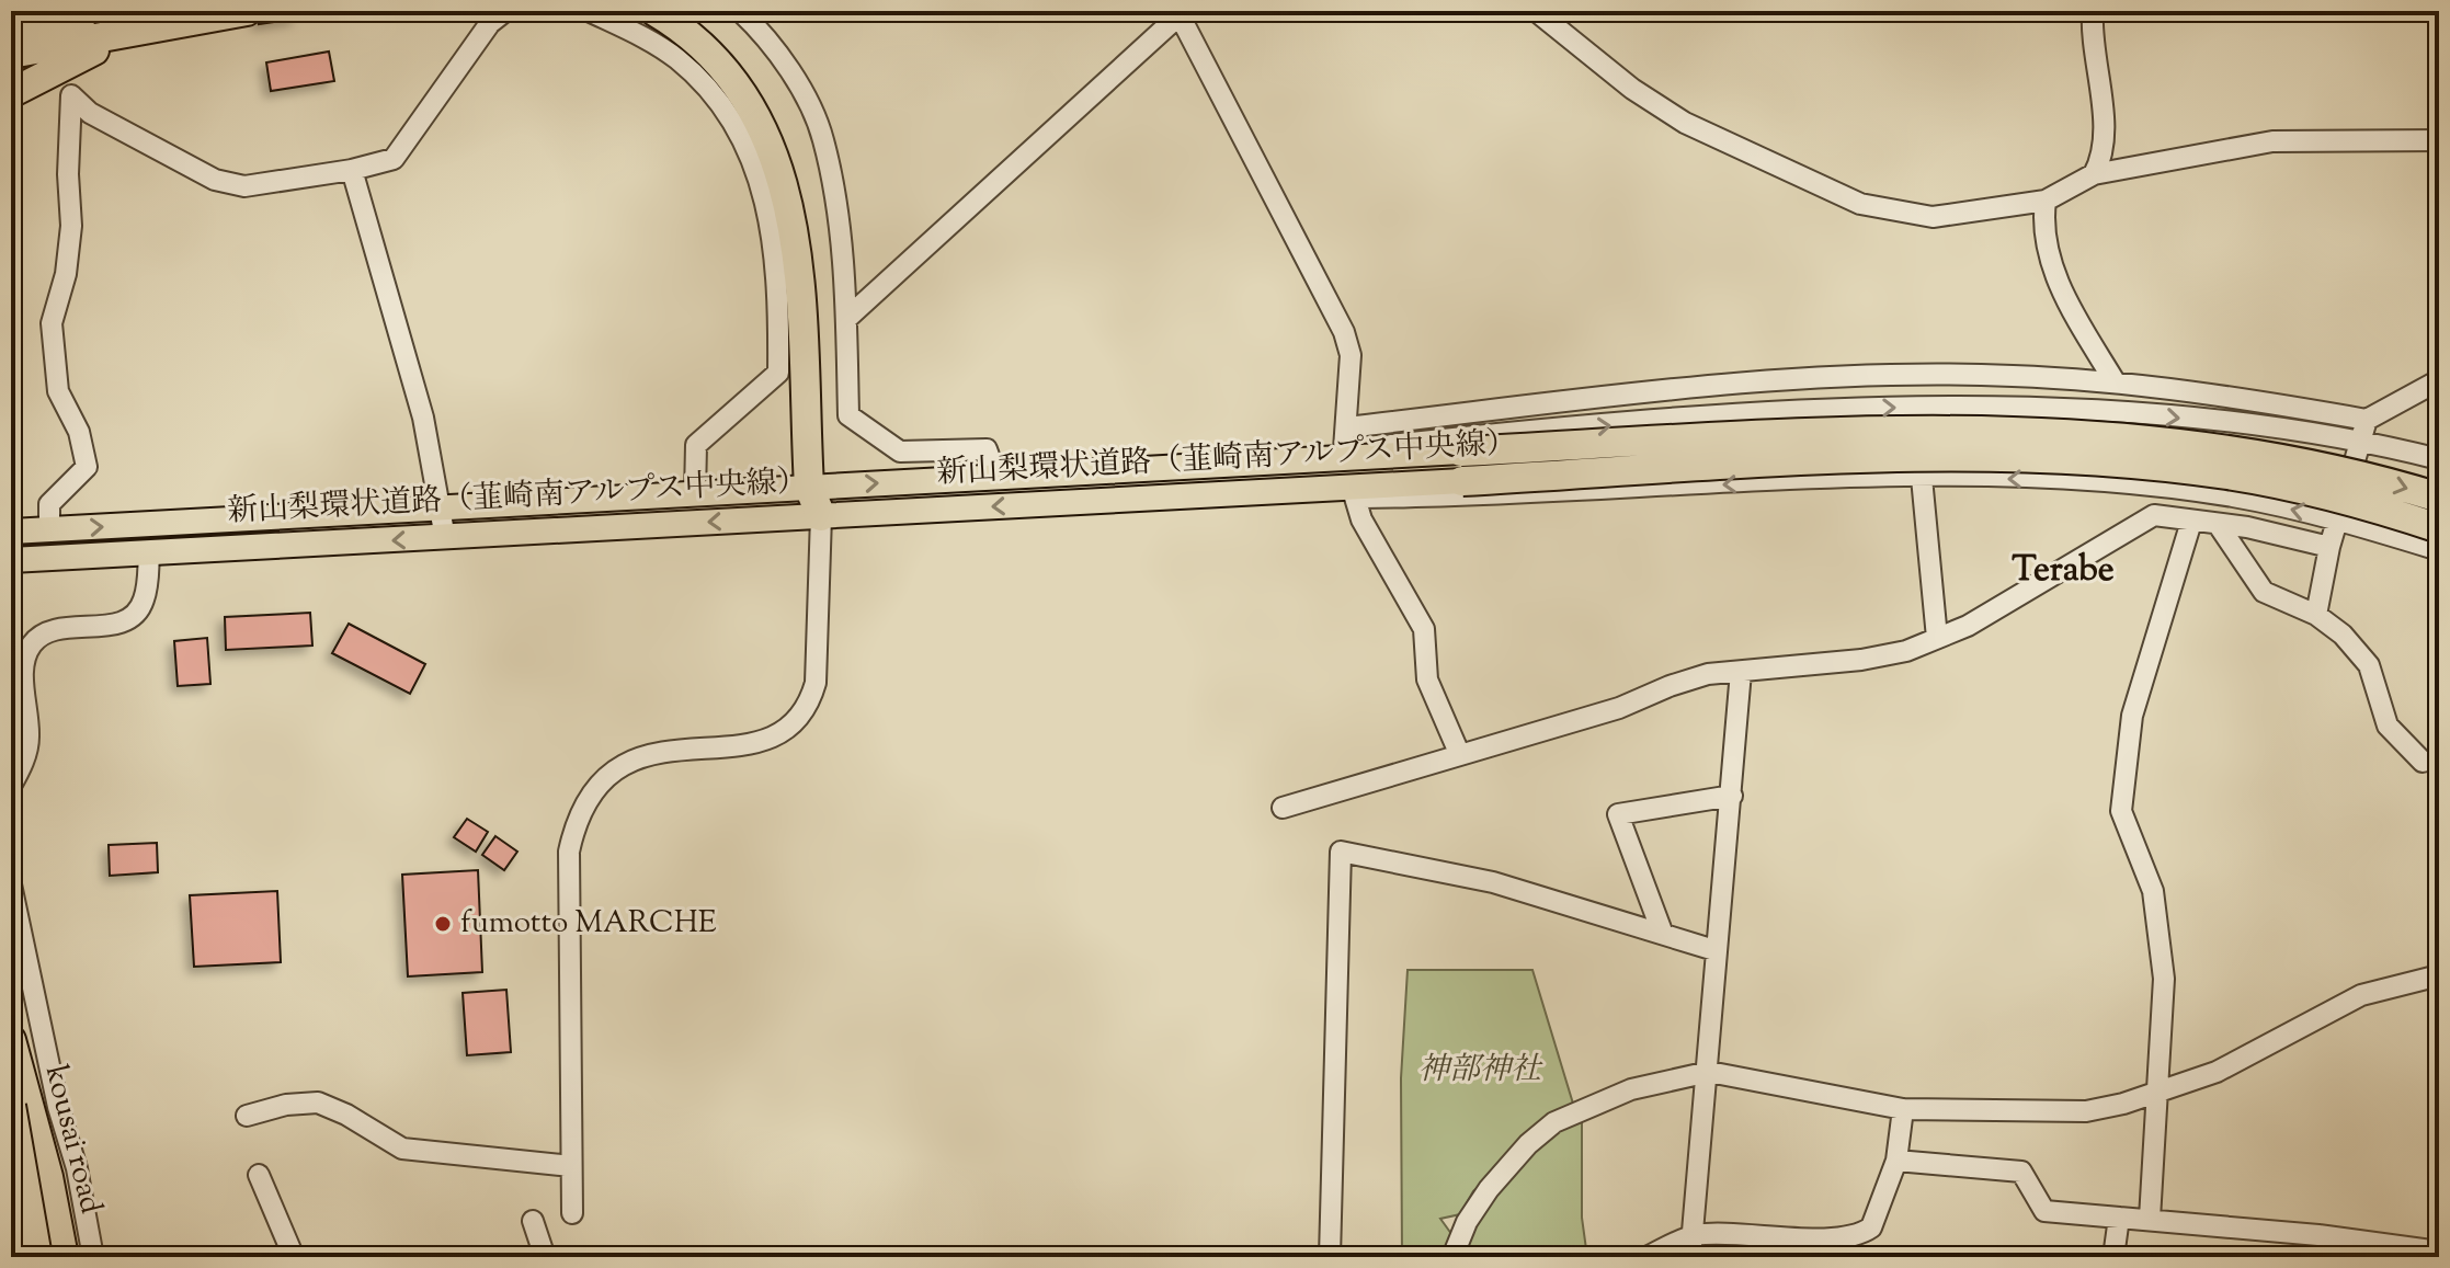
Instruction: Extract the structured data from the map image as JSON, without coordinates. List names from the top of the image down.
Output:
{
  "streets": {
    "highway": ["新山梨環状道路（韮崎南アルプス中央線）", "kousai road"]
  },
  "districts": ["Terabe"],
  "parks": ["神部神社"],
  "places": ["fumotto MARCHE"]
}
